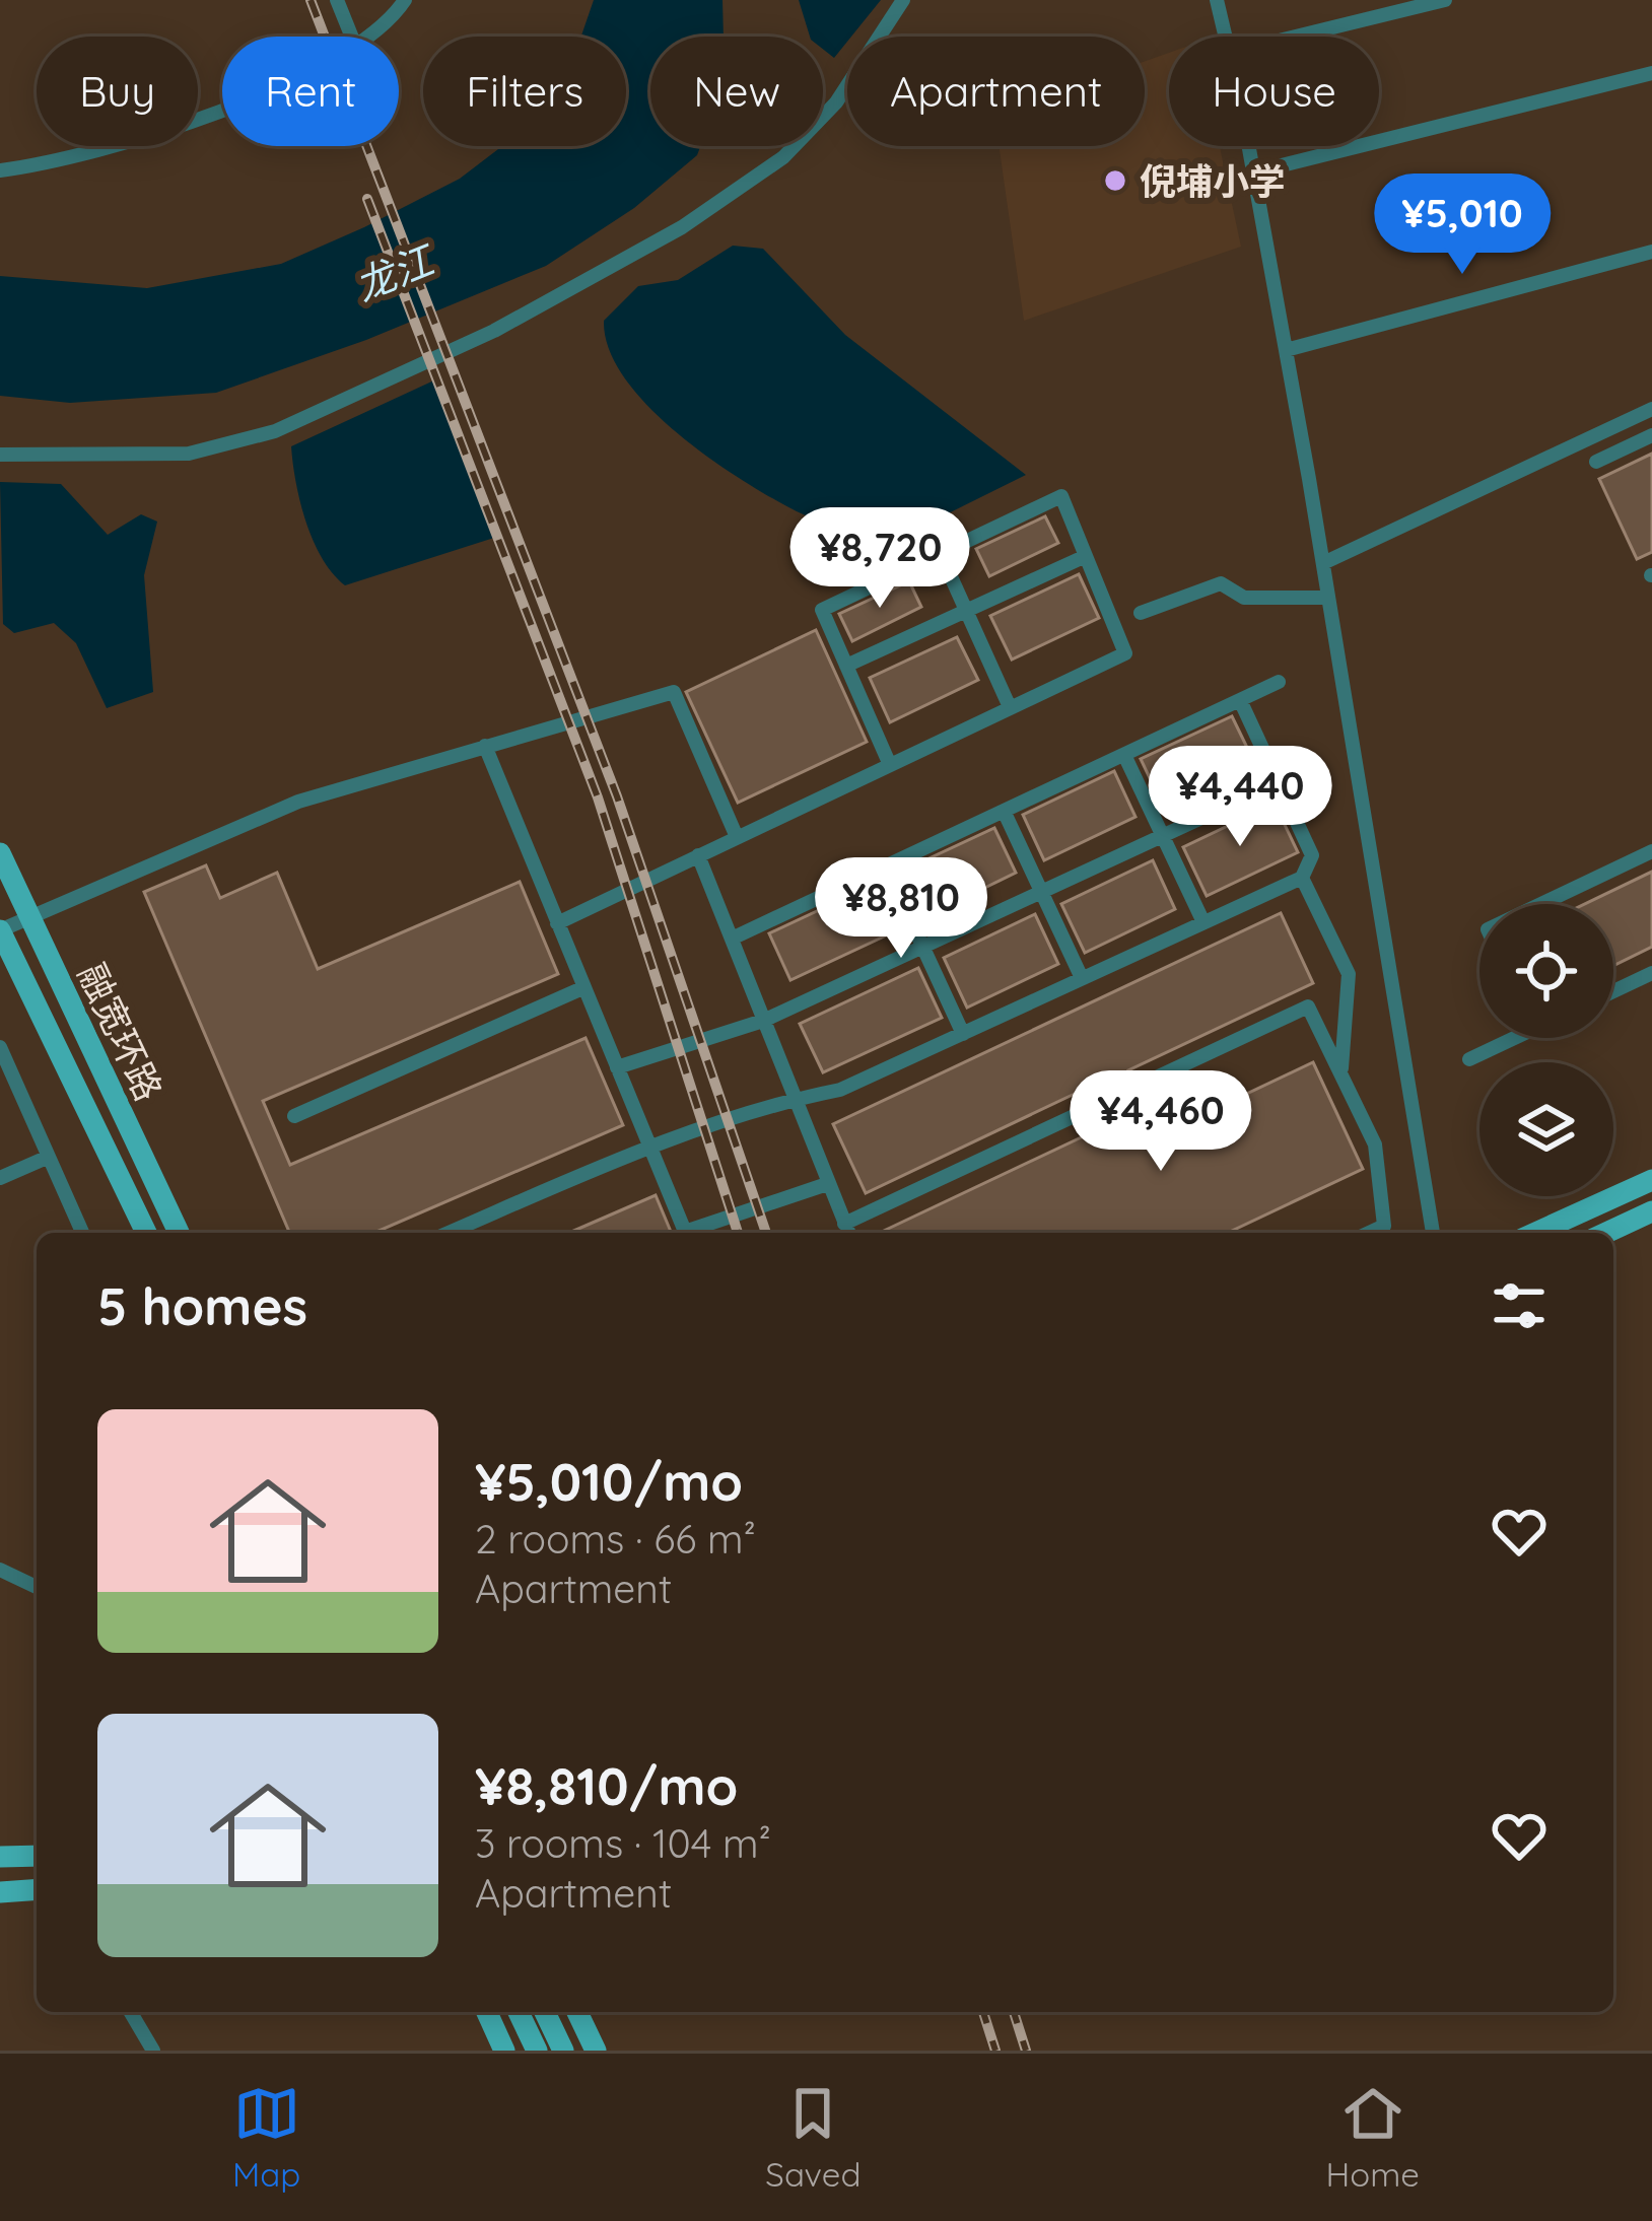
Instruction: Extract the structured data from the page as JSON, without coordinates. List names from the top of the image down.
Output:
{
  "streets": {
    "main road": ["融宽环路"]
  },
  "water": ["龙江"],
  "places": ["倪埔小学"],
  "page": {
    "chip": [
      "Buy",
      "Rent",
      "Filters",
      "New",
      "Apartment",
      "House"
    ],
    "price": [
      "¥5,010",
      "¥8,720",
      "¥4,440",
      "¥8,810",
      "¥4,460"
    ],
    "heading": "5 homes",
    "list": [
      {
        "name": "¥5,010/mo",
        "note": "2 rooms · 66 m² · Apartment"
      },
      {
        "name": "¥8,810/mo",
        "note": "3 rooms · 104 m² · Apartment"
      }
    ],
    "tabs": ["Map", "Saved", "Home"]
  }
}
